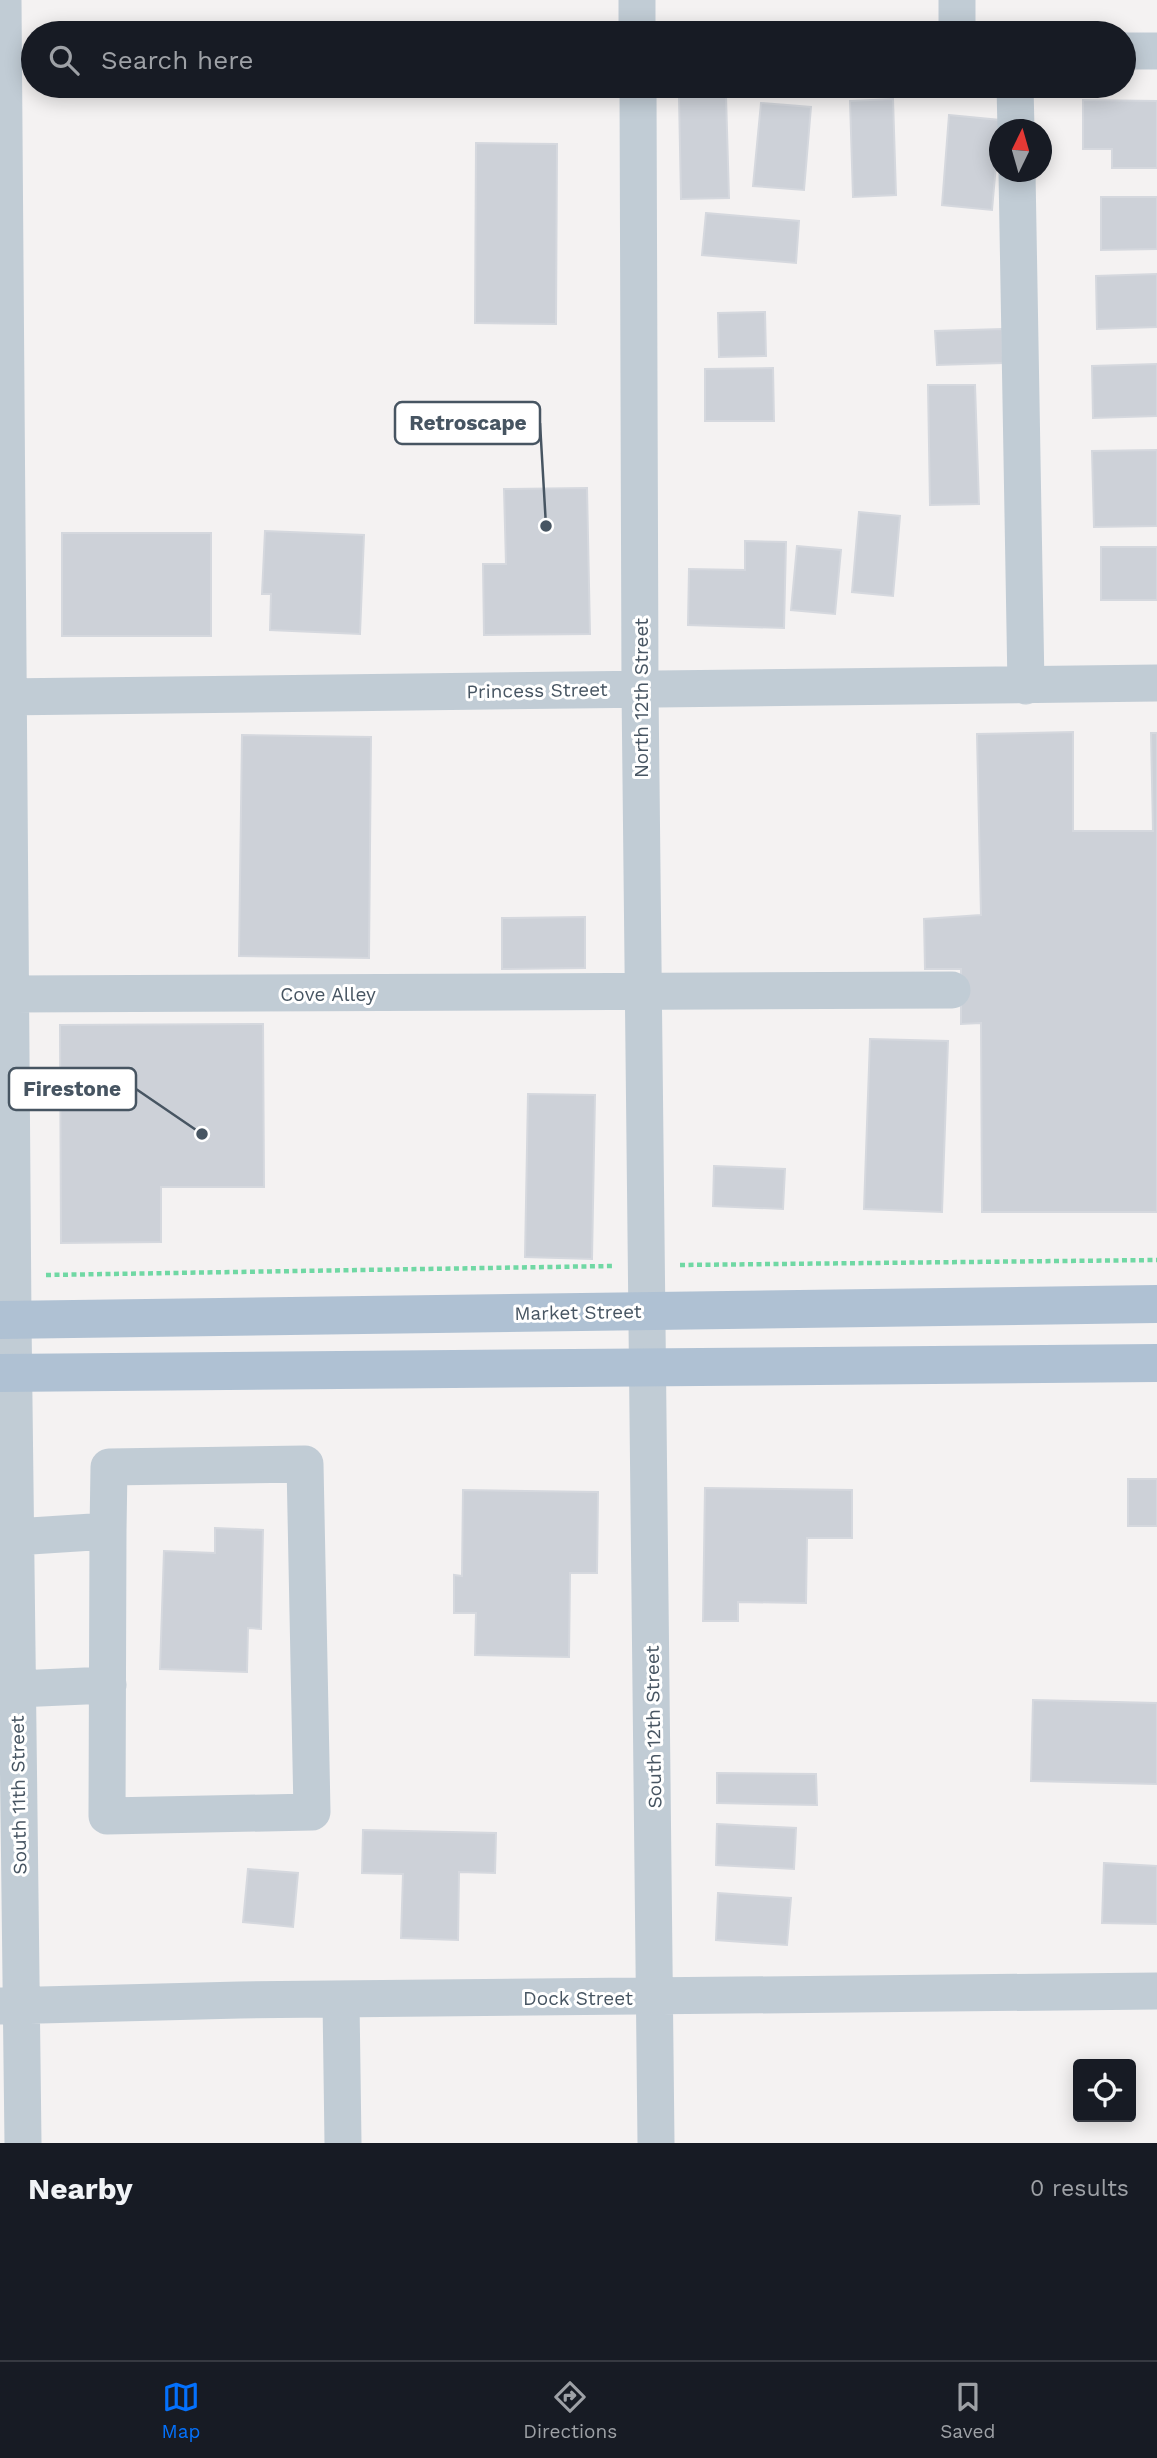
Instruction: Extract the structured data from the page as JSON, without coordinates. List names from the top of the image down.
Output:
{
  "streets": {
    "main road": ["Market Street"],
    "street": [
      "Princess Street",
      "North 12th Street",
      "Cove Alley",
      "South 12th Street",
      "South 11th Street",
      "Dock Street"
    ]
  },
  "crossings": [
    ["Princess Street", "North 12th Street"],
    ["Princess Street", "South 11th Street"],
    ["North 12th Street", "Cove Alley"],
    ["North 12th Street", "Market Street"],
    ["North 12th Street", "South 12th Street"],
    ["Cove Alley", "South 11th Street"],
    ["Market Street", "South 12th Street"],
    ["Market Street", "South 11th Street"],
    ["South 12th Street", "Dock Street"],
    ["South 11th Street", "Dock Street"]
  ],
  "places": ["Retroscape", "Firestone"],
  "north": "top",
  "page": {
    "search": "Search here",
    "heading": ["Nearby", "0 results"],
    "nav": ["Map", "Directions", "Saved"]
  }
}
